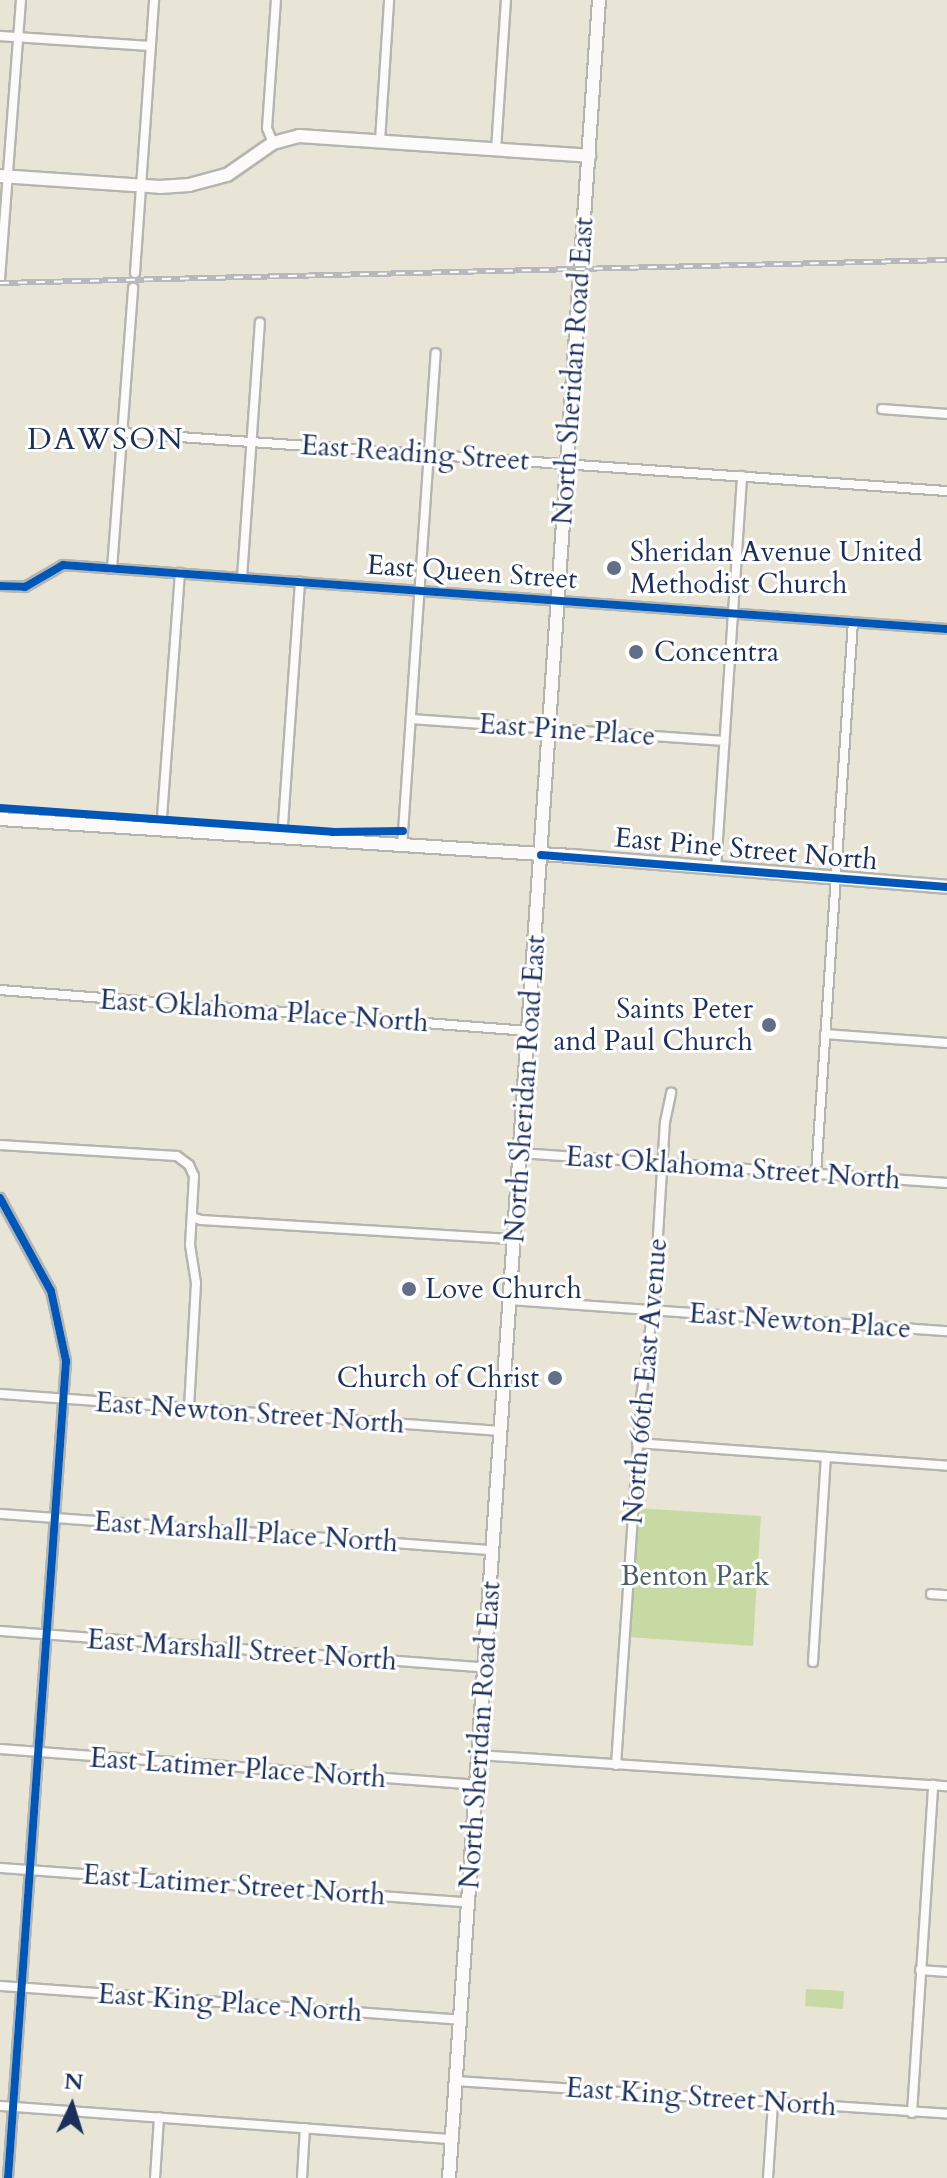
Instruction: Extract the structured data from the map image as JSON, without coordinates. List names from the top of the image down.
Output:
{
  "streets": {
    "main road": ["North Sheridan Road East", "East Pine Street North"],
    "street": [
      "East Reading Street",
      "East Queen Street",
      "East Pine Place",
      "East Oklahoma Place North",
      "East Oklahoma Street North",
      "East Newton Place",
      "North 66th East Avenue",
      "East Newton Street North",
      "East Marshall Place North",
      "East Marshall Street North",
      "East Latimer Place North",
      "East Latimer Street North",
      "East King Place North",
      "East King Street North"
    ]
  },
  "crossings": [
    ["North Sheridan Road East", "East Reading Street"],
    ["North Sheridan Road East", "East Queen Street"],
    ["North Sheridan Road East", "East Pine Place"],
    ["North Sheridan Road East", "East Pine Street North"],
    ["North Sheridan Road East", "East Oklahoma Place North"],
    ["North Sheridan Road East", "East Oklahoma Street North"],
    ["North Sheridan Road East", "East Newton Place"],
    ["North Sheridan Road East", "East Newton Street North"],
    ["North Sheridan Road East", "East Marshall Place North"],
    ["North Sheridan Road East", "East Marshall Street North"],
    ["North Sheridan Road East", "East Latimer Place North"],
    ["North Sheridan Road East", "East Latimer Street North"],
    ["North Sheridan Road East", "East King Place North"],
    ["North Sheridan Road East", "East King Street North"],
    ["East Oklahoma Street North", "North 66th East Avenue"],
    ["East Newton Place", "North 66th East Avenue"]
  ],
  "districts": ["DAWSON"],
  "parks": ["Benton Park"],
  "places": [
    "Sheridan Avenue United Methodist Church",
    "Concentra",
    "Saints Peter and Paul Church",
    "Love Church",
    "Church of Christ"
  ],
  "north": "top"
}
